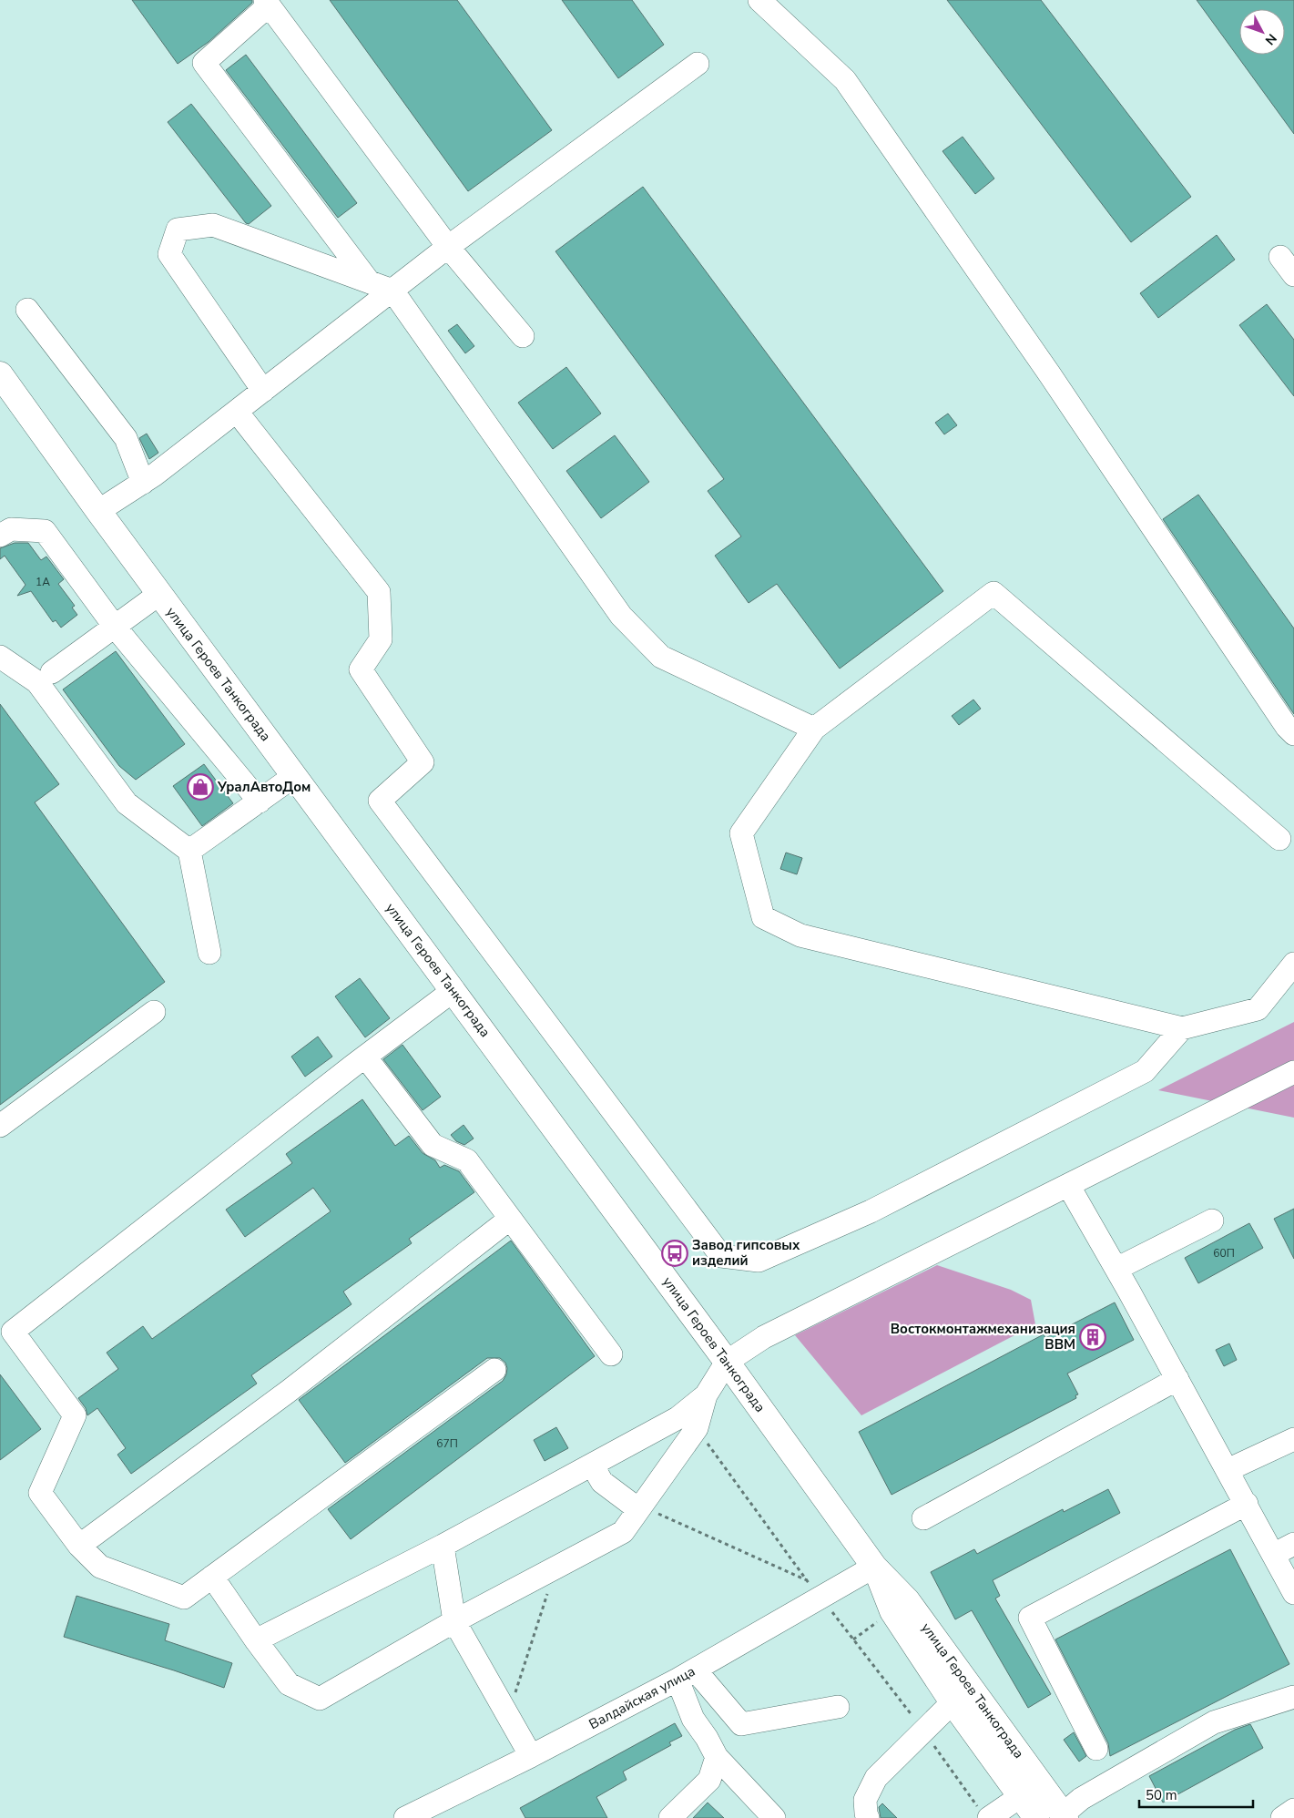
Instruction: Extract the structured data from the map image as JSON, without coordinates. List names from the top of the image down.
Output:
{
  "streets": {
    "main road": ["улица Героев Танкограда"],
    "street": ["Валдайская улица"]
  },
  "crossings": [
    ["улица Героев Танкограда", "Валдайская улица"]
  ],
  "places": {
    "shop": ["УралАвтоДом"],
    "bus stop": ["Завод гипсовых изделий"],
    "building": ["Востокмонтажмеханизация ВВМ"]
  },
  "house_numbers": ["1А", "60П", "67П"],
  "scale_bar": "50 m",
  "north": "bottom right"
}
